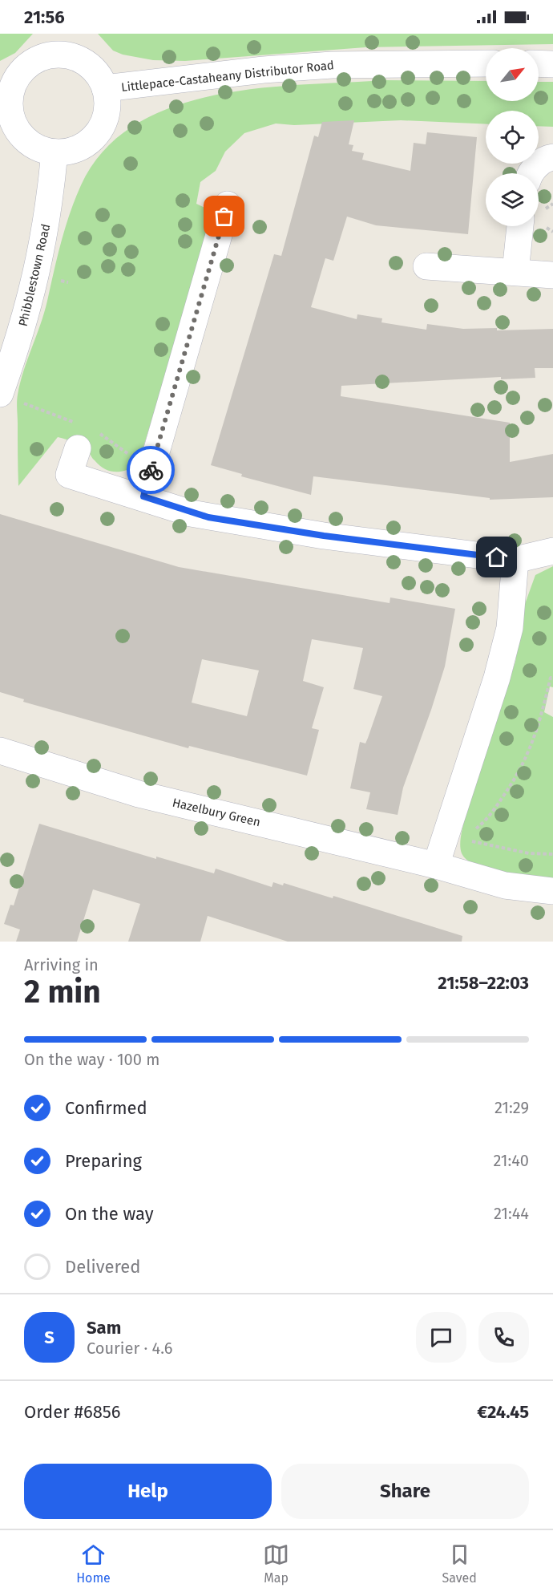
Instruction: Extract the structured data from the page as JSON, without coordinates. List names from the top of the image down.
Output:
{
  "streets": {
    "street": ["Littlepace-Castaheany Distributor Road", "Phibblestown Road", "Hazelbury Green"]
  },
  "crossings": [
    ["Littlepace-Castaheany Distributor Road", "Phibblestown Road"]
  ],
  "north": "top right",
  "page": {
    "status": "21:56",
    "heading": ["2 min", "Arriving in", "21:58–22:03"],
    "panel": [
      "Sam",
      "Courier · 4.6",
      "Order #6856",
      "€24.45"
    ],
    "bar": "On the way · 100 m",
    "list": [
      ["Confirmed", "21:29"],
      ["Preparing", "21:40"],
      ["On the way", "21:44"],
      "Delivered"
    ],
    "round": "S",
    "buttons": ["Help", "Share"],
    "tabs": ["Home", "Map", "Saved"]
  }
}
